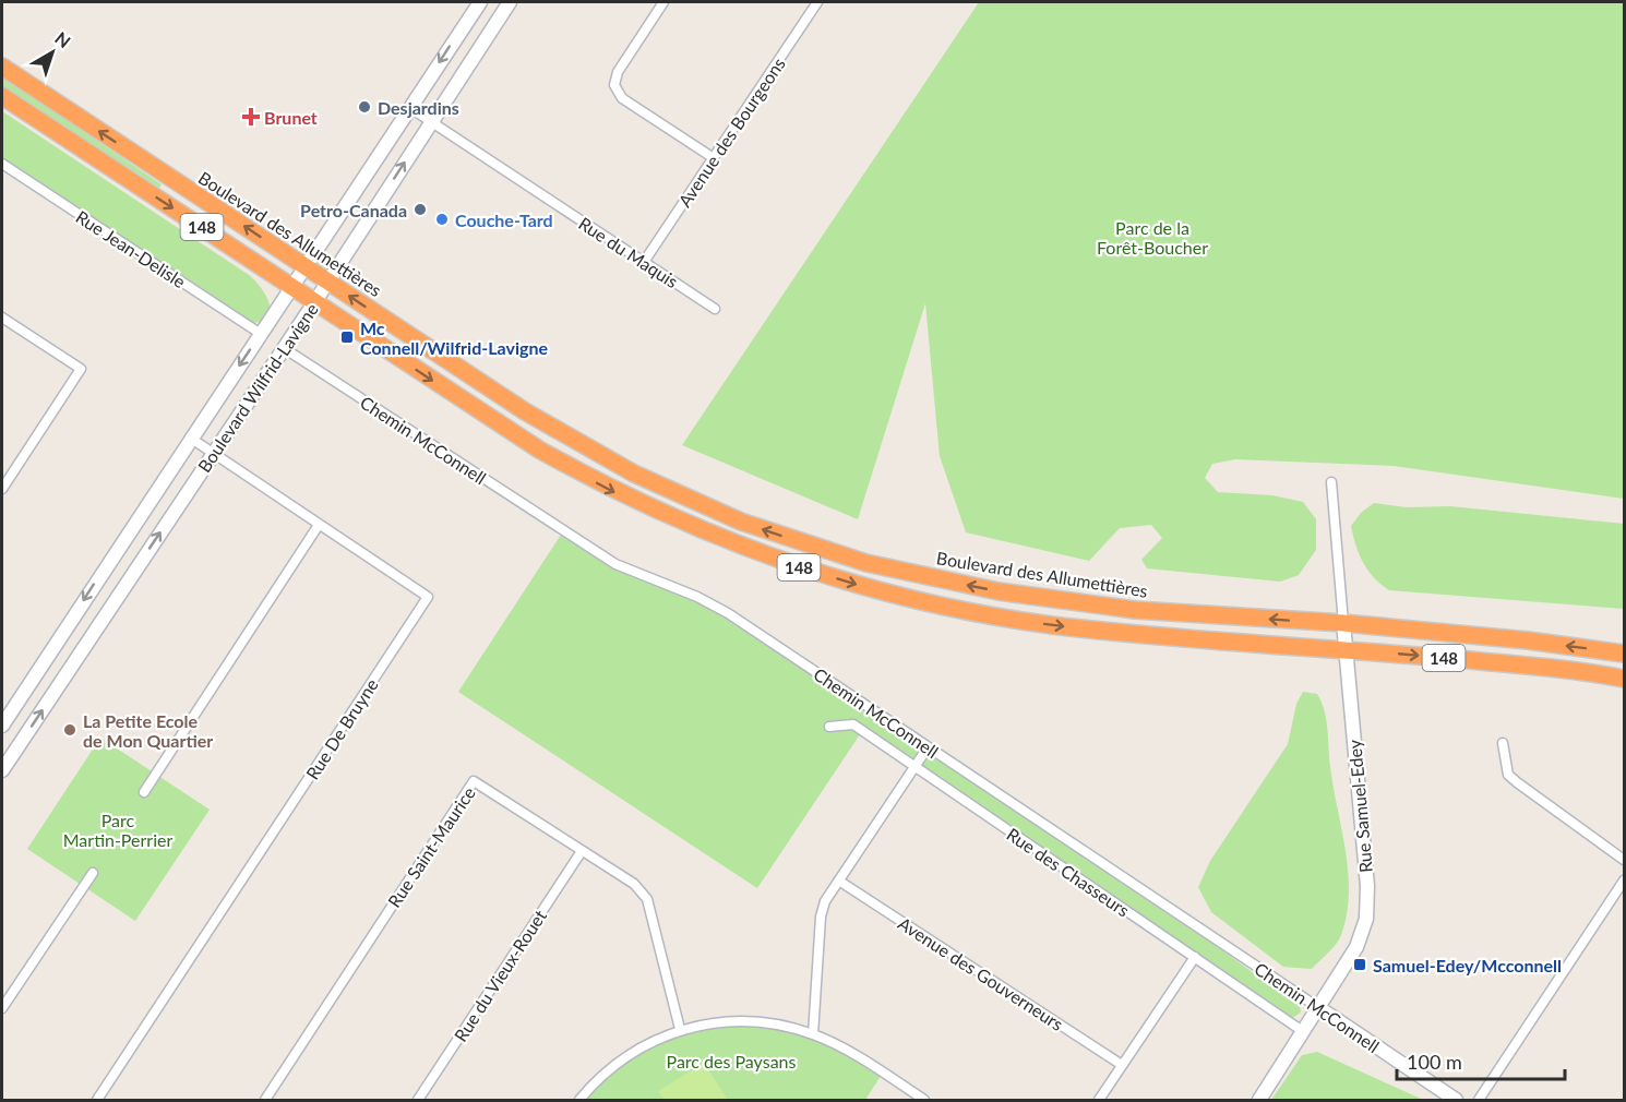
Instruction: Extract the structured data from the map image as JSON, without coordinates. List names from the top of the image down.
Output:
{
  "streets": {
    "highway": ["148", "Boulevard des Allumettières"],
    "street": [
      "Avenue des Bourgeons",
      "Rue Jean-Delisle",
      "Rue du Maquis",
      "Boulevard Wilfrid-Lavigne",
      "Chemin McConnell",
      "Rue De Bruyne",
      "Rue Samuel-Edey",
      "Rue Saint-Maurice",
      "Rue des Chasseurs",
      "Avenue des Gouverneurs",
      "Rue du Vieux-Rouet"
    ]
  },
  "crossings": [
    ["Avenue des Bourgeons", "Rue du Maquis"],
    ["148", "Boulevard Wilfrid-Lavigne"],
    ["148", "Rue Samuel-Edey"],
    ["Boulevard des Allumettières", "Boulevard Wilfrid-Lavigne"],
    ["Boulevard des Allumettières", "Rue Samuel-Edey"],
    ["Rue Jean-Delisle", "Boulevard Wilfrid-Lavigne"],
    ["Rue du Maquis", "Boulevard Wilfrid-Lavigne"],
    ["Boulevard Wilfrid-Lavigne", "Chemin McConnell"],
    ["Boulevard Wilfrid-Lavigne", "Rue De Bruyne"],
    ["Chemin McConnell", "Rue Samuel-Edey"],
    ["Rue Samuel-Edey", "Rue des Chasseurs"],
    ["Rue Saint-Maurice", "Rue du Vieux-Rouet"]
  ],
  "parks": ["Parc de la Forêt-Boucher", "Parc Martin-Perrier", "Parc des Paysans"],
  "places": {
    "other": [
      "Desjardins",
      "Petro-Canada",
      "Couche-Tard",
      "La Petite Ecole de Mon Quartier"
    ],
    "health": ["Brunet"],
    "transit": ["Mc Connell/Wilfrid-Lavigne", "Samuel-Edey/Mcconnell"]
  },
  "scale_bar": "100 m",
  "north": "top right"
}
